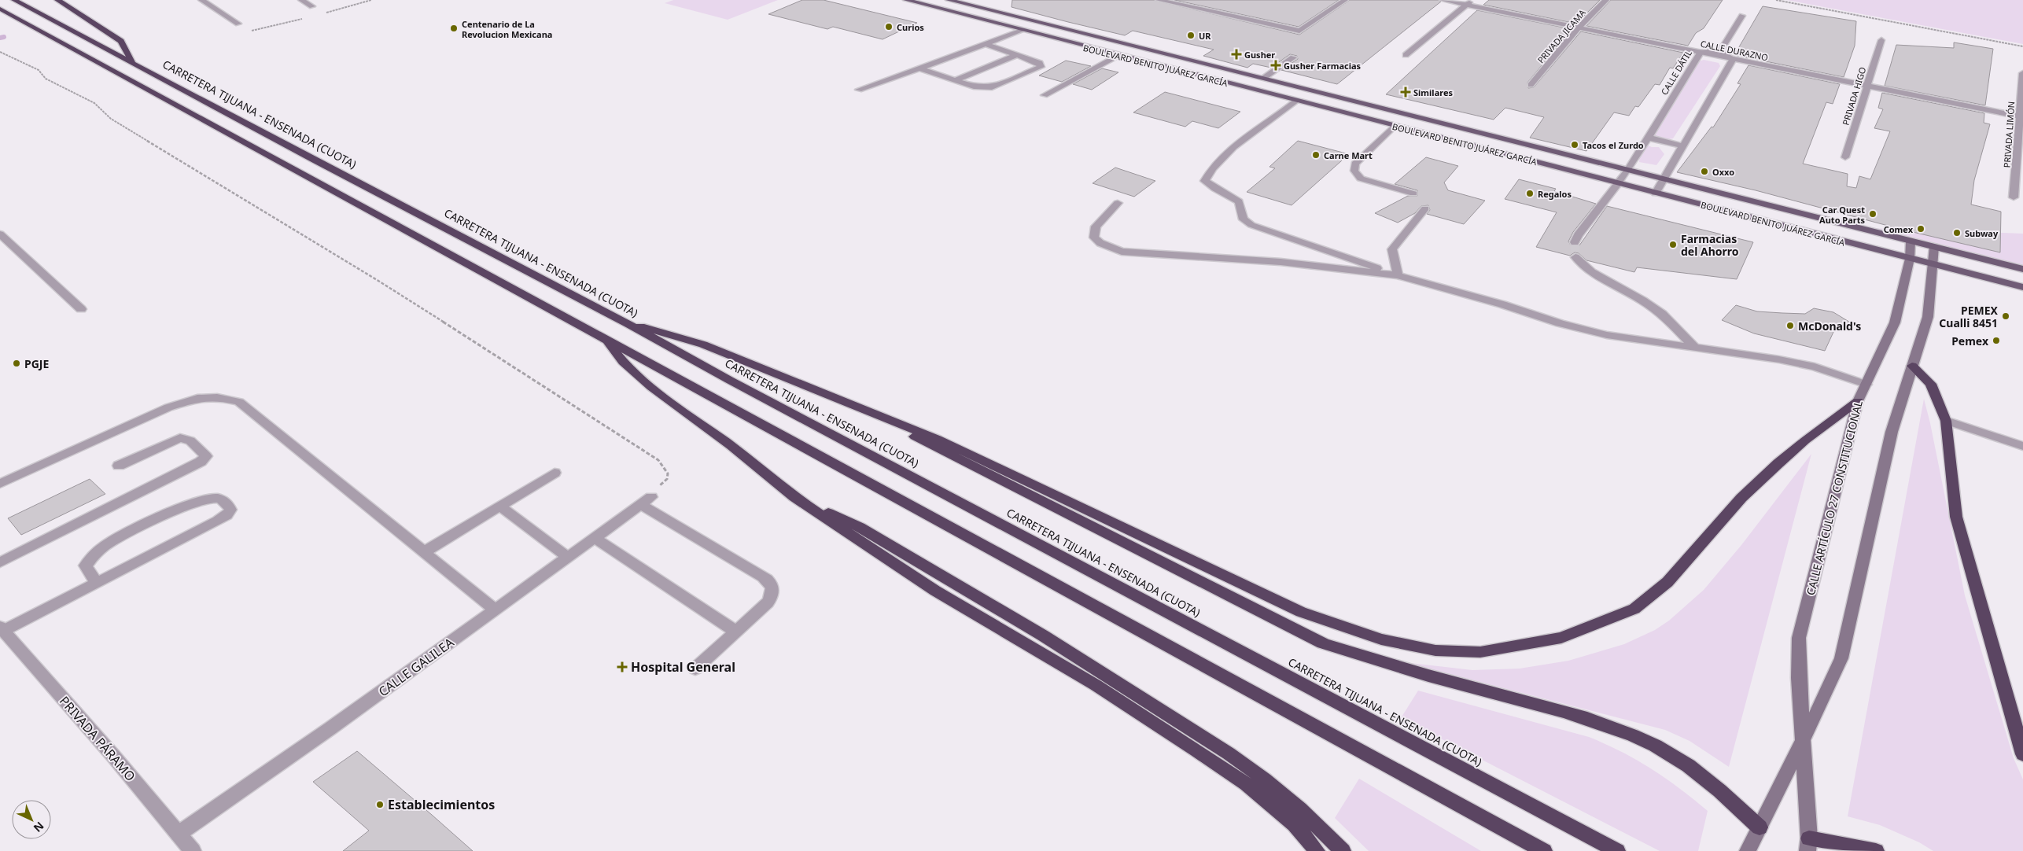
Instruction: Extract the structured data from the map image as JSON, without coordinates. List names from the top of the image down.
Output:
{
  "streets": {
    "highway": ["CARRETERA TIJUANA - ENSENADA (CUOTA)"],
    "main road": ["BOULEVARD BENITO JUÁREZ GARCÍA", "CALLE ARTÍCULO 27 CONSTITUCIONAL"],
    "street": [
      "PRIVADA JICAMA",
      "CALLE DURAZNO",
      "CALLE DÁTIL",
      "PRIVADA HIGO",
      "PRIVADA LIMÓN",
      "CALLE GALILEA",
      "PRIVADA PÁRAMO"
    ]
  },
  "crossings": [
    ["PRIVADA JICAMA", "CALLE DURAZNO"],
    ["CALLE DURAZNO", "CALLE DÁTIL"],
    ["CALLE DURAZNO", "PRIVADA HIGO"],
    ["CALLE DURAZNO", "PRIVADA LIMÓN"],
    ["BOULEVARD BENITO JUÁREZ GARCÍA", "CALLE DÁTIL"],
    ["BOULEVARD BENITO JUÁREZ GARCÍA", "CALLE ARTÍCULO 27 CONSTITUCIONAL"],
    ["CALLE GALILEA", "PRIVADA PÁRAMO"]
  ],
  "places": {
    "other": [
      "Curios",
      "Centenario de La Revolucion Mexicana",
      "UR",
      "Tacos el Zurdo",
      "Carne Mart",
      "Oxxo",
      "Regalos",
      "Car Quest Auto Parts",
      "Comex",
      "Subway",
      "Farmacias del Ahorro",
      "PEMEX Cualli 8451",
      "McDonald's",
      "Pemex",
      "PGJE",
      "Establecimientos"
    ],
    "health": [
      "Gusher",
      "Gusher Farmacias",
      "Similares",
      "Hospital General"
    ]
  },
  "north": "bottom right"
}
